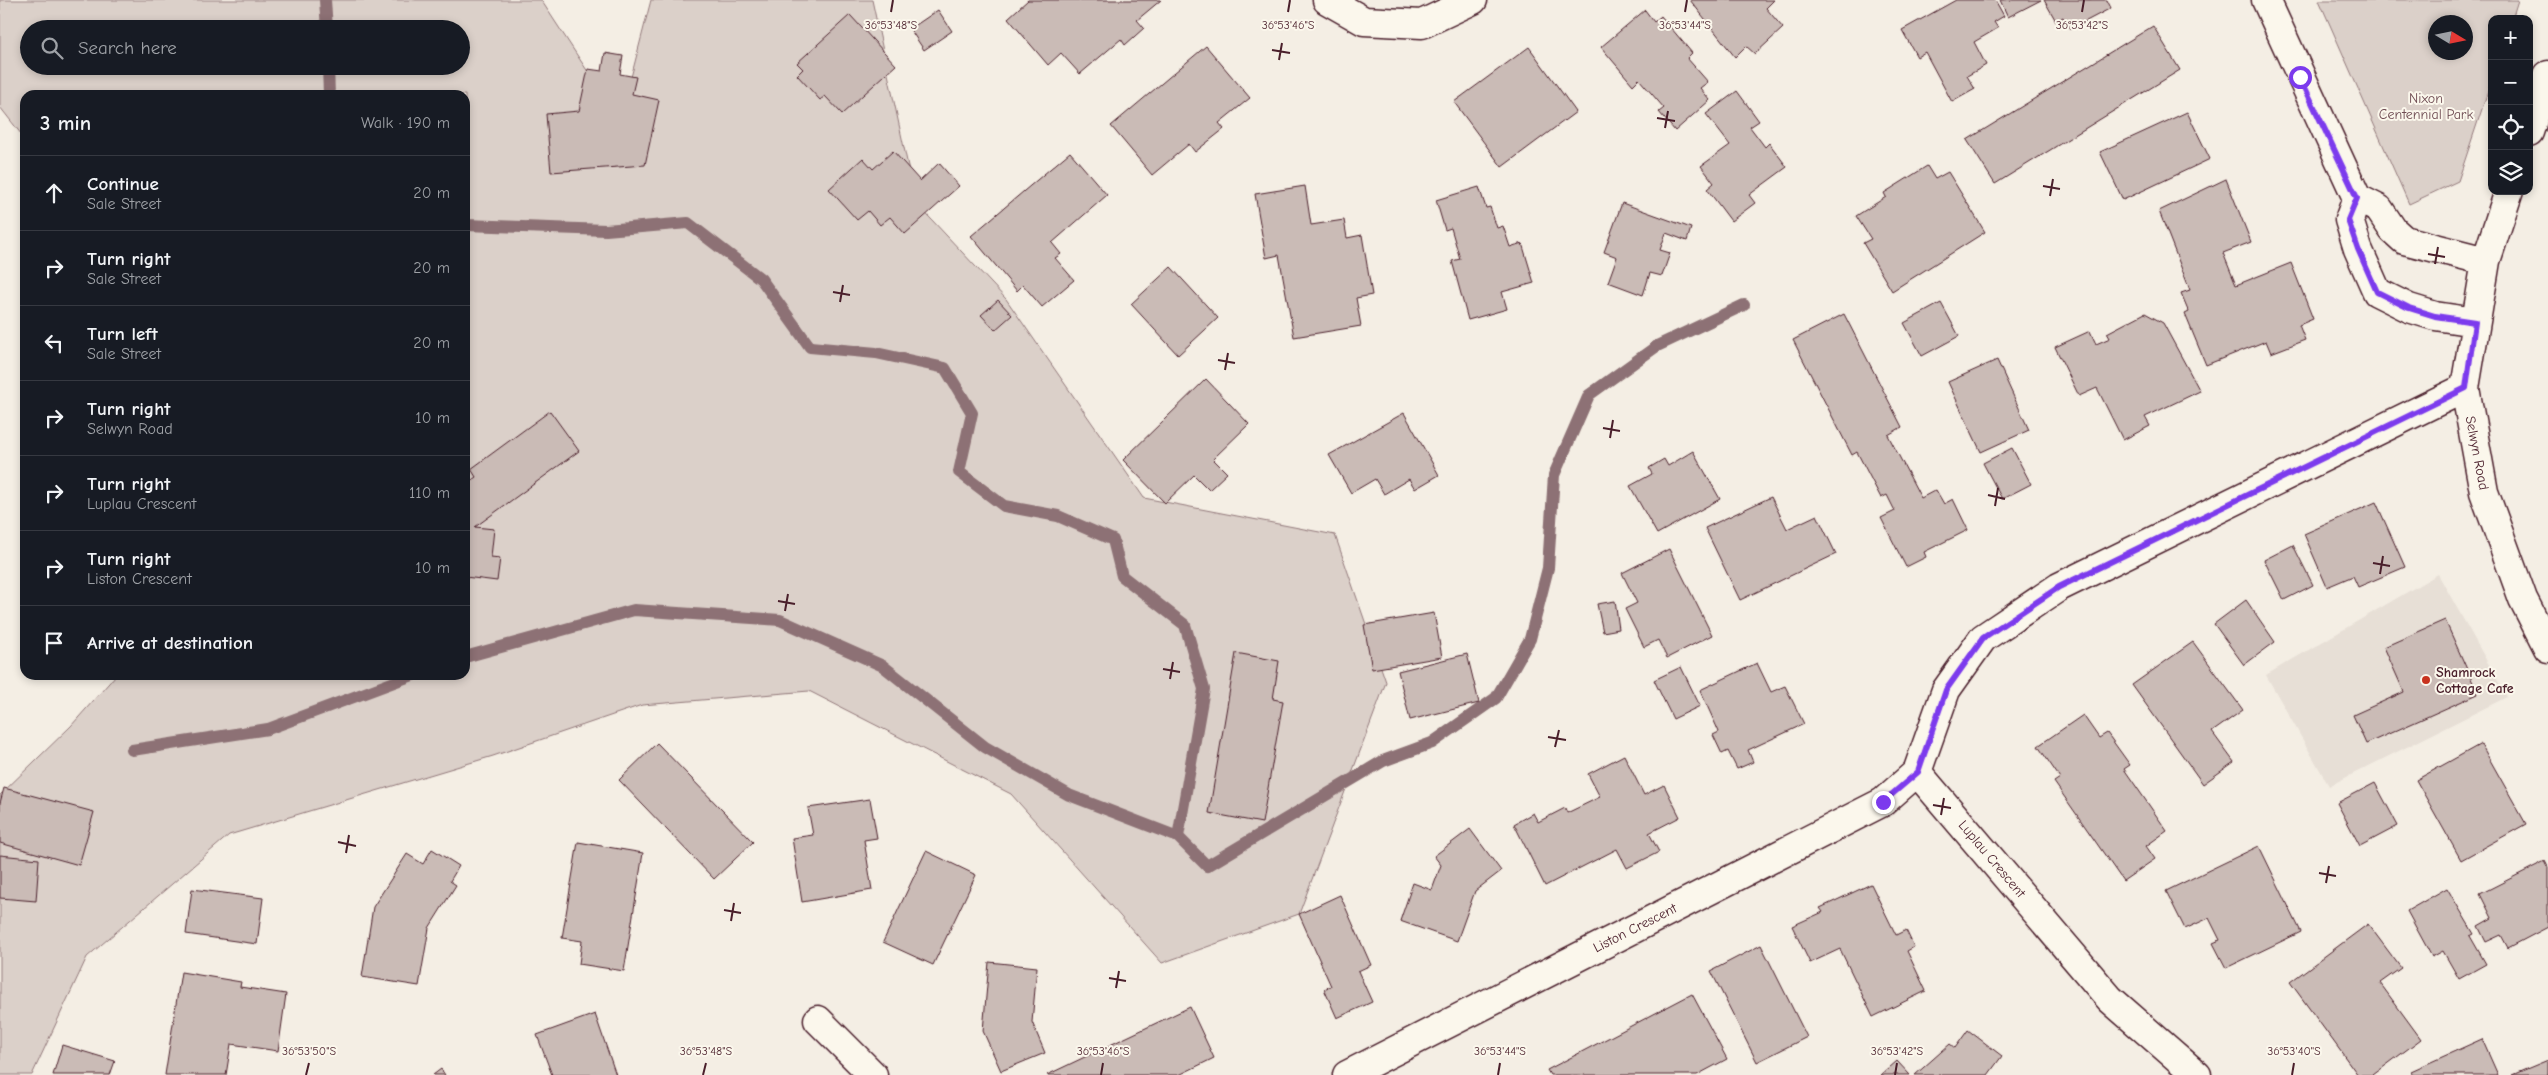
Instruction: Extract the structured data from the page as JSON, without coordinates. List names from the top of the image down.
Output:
{
  "streets": {
    "street": ["Selwyn Road", "Luplau Crescent", "Liston Crescent"]
  },
  "crossings": [
    ["Luplau Crescent", "Liston Crescent"]
  ],
  "parks": ["Nixon Centennial Park"],
  "places": ["Shamrock Cottage Cafe"],
  "north": "right",
  "page": {
    "map_buttons": ["+", "−"],
    "search": "Search here",
    "heading": ["3 min", "Walk · 190 m"],
    "list": [
      ["Continue", "Sale Street", "20 m"],
      ["Turn right", "Sale Street", "20 m"],
      ["Turn left", "Sale Street", "20 m"],
      ["Turn right", "Selwyn Road", "10 m"],
      ["Turn right", "Luplau Crescent", "110 m"],
      ["Turn right", "Liston Crescent", "10 m"],
      "Arrive at destination"
    ]
  },
  "coordinates": [
    "36°53'48\"S",
    "36°53'46\"S",
    "36°53'44\"S",
    "36°53'42\"S",
    "36°53'50\"S",
    "36°53'40\"S"
  ]
}
